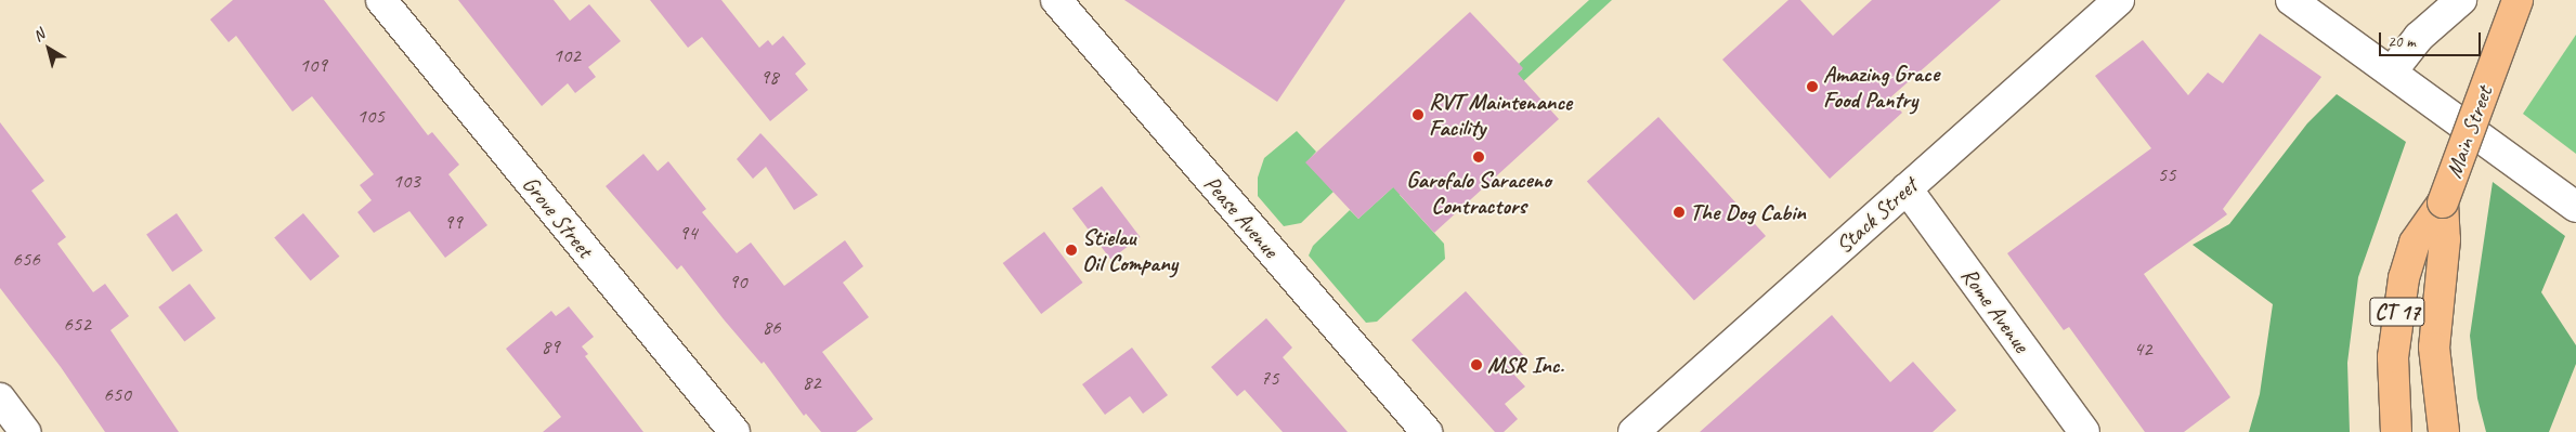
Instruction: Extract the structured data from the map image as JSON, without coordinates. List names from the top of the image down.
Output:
{
  "streets": {
    "highway": ["Main Street", "CT 17"],
    "street": [
      "Stack Street",
      "Grove Street",
      "Pease Avenue",
      "Rome Avenue"
    ]
  },
  "crossings": [
    ["Stack Street", "Rome Avenue"]
  ],
  "places": [
    "Amazing Grace Food Pantry",
    "RVT Maintenance Facility",
    "Garofalo Saraceno Contractors",
    "The Dog Cabin",
    "Stielau Oil Company",
    "MSR Inc."
  ],
  "house_numbers": [
    "102",
    "109",
    "98",
    "105",
    "55",
    "103",
    "99",
    "94",
    "656",
    "90",
    "652",
    "86",
    "89",
    "42",
    "75",
    "82",
    "650"
  ],
  "scale_bar": "20 m",
  "north": "top left"
}
